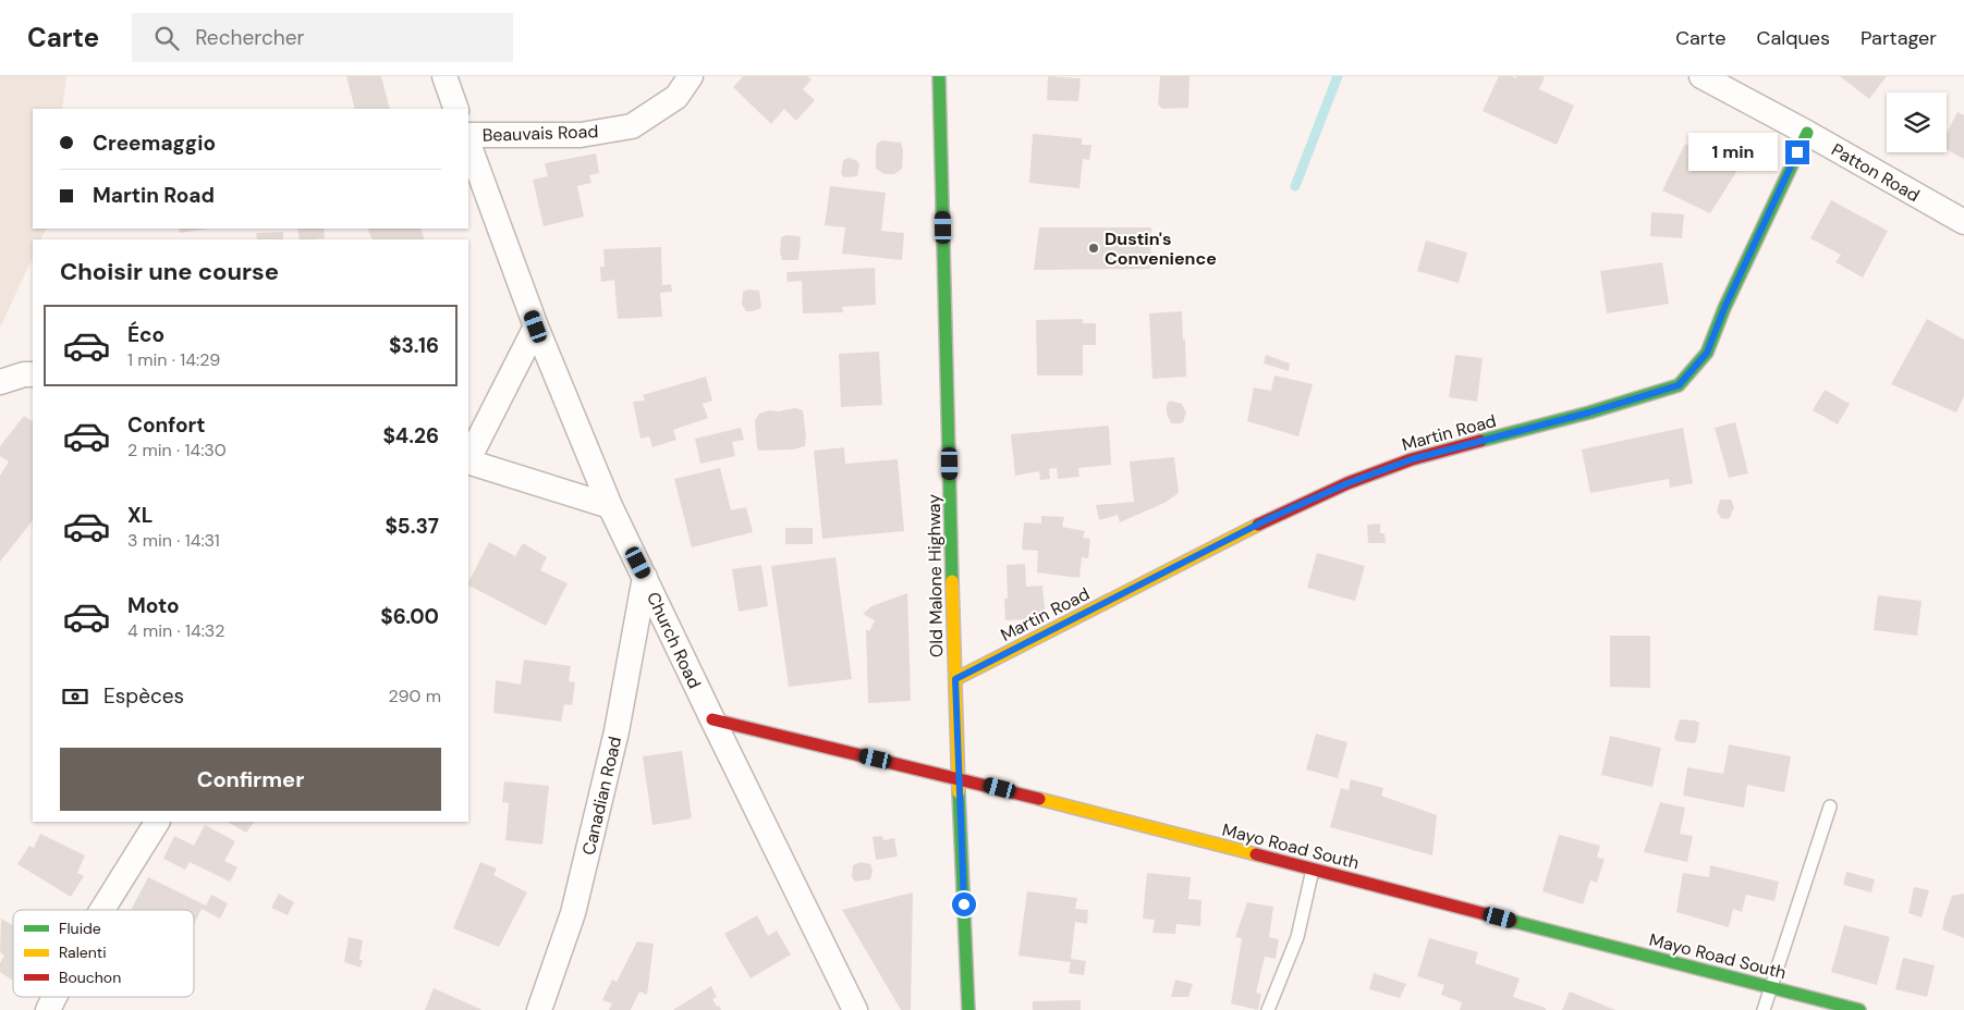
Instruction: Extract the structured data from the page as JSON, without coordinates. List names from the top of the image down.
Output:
{
  "streets": {
    "street": [
      "Beauvais Road",
      "Patton Road",
      "Martin Road",
      "Old Malone Highway",
      "Church Road",
      "Canadian Road",
      "Mayo Road South"
    ]
  },
  "crossings": [
    ["Patton Road", "Martin Road"],
    ["Martin Road", "Old Malone Highway"],
    ["Old Malone Highway", "Mayo Road South"],
    ["Church Road", "Canadian Road"],
    ["Church Road", "Mayo Road South"]
  ],
  "places": ["Dustin's Convenience"],
  "legend": ["Fluide", "Ralenti", "Bouchon"],
  "page": {
    "header": "Carte",
    "search": "Rechercher",
    "nav": ["Carte", "Calques", "Partager"],
    "banner": ["Creemaggio", "Martin Road"],
    "bubble": "1 min",
    "heading": "Choisir une course",
    "list": [
      {
        "name": "Éco",
        "note": "1 min · 14:29",
        "value": "$3.16"
      },
      {
        "name": "Confort",
        "note": "2 min · 14:30",
        "value": "$4.26"
      },
      {
        "name": "XL",
        "note": "3 min · 14:31",
        "value": "$5.37"
      },
      {
        "name": "Moto",
        "note": "4 min · 14:32",
        "value": "$6.00"
      }
    ],
    "pay": ["Espèces", "290 m"],
    "buttons": "Confirmer"
  }
}
